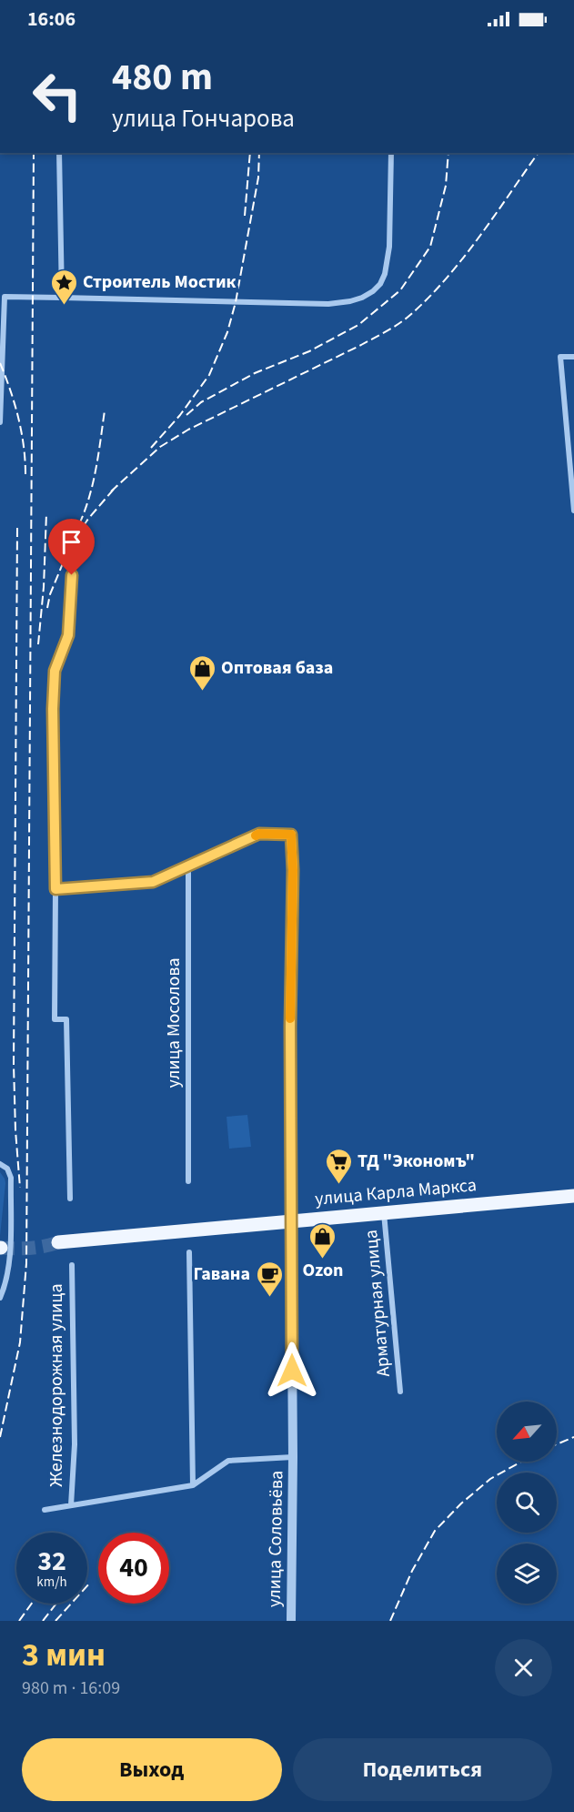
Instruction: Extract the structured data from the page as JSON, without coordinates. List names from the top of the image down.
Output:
{
  "streets": {
    "main road": ["улица Карла Маркса"],
    "street": [
      "улица Мосолова",
      "Арматурная улица",
      "Железнодорожная улица",
      "улица Соловьёва"
    ]
  },
  "crossings": [
    ["улица Карла Маркса", "Арматурная улица"],
    ["улица Карла Маркса", "улица Соловьёва"]
  ],
  "places": {
    "place": ["Строитель Мостик"],
    "shop": ["Оптовая база", "Ozon"],
    "supermarket": ["ТД \"Экономъ\""],
    "cafe": ["Гавана"]
  },
  "north": "bottom left",
  "page": {
    "status": "16:06",
    "turn": ["480 m", "улица Гончарова"],
    "speed": "32 km/h",
    "limit": "40",
    "heading": ["3 мин", "980 m · 16:09"],
    "buttons": ["Выход", "Поделиться"]
  }
}
